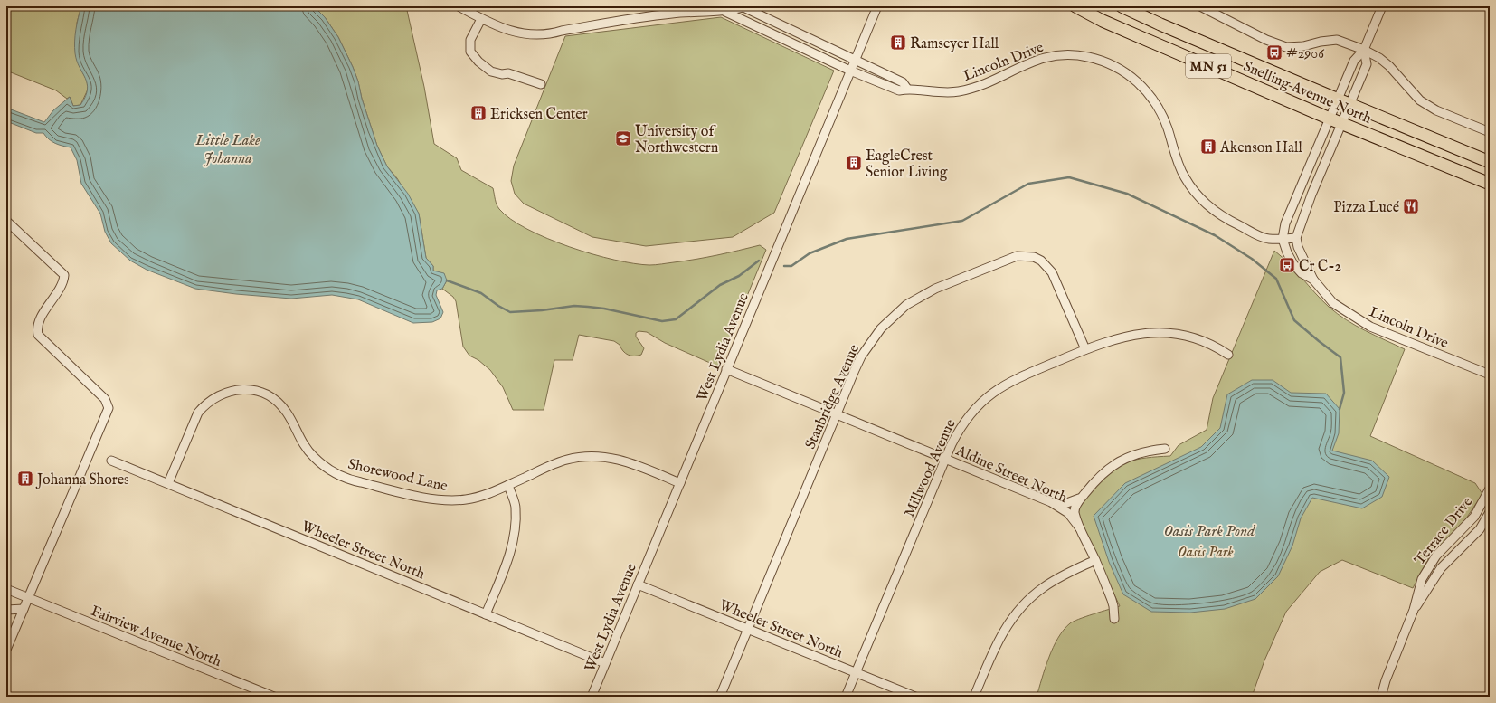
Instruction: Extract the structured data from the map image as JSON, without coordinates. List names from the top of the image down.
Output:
{
  "streets": {
    "highway": ["MN 51", "Snelling Avenue North"],
    "street": [
      "Lincoln Drive",
      "West Lydia Avenue",
      "Stanbridge Avenue",
      "Millwood Avenue",
      "Aldine Street North",
      "Shorewood Lane",
      "Terrace Drive",
      "Wheeler Street North",
      "Fairview Avenue North"
    ]
  },
  "crossings": [
    ["Lincoln Drive", "West Lydia Avenue"],
    ["West Lydia Avenue", "Aldine Street North"],
    ["West Lydia Avenue", "Shorewood Lane"],
    ["West Lydia Avenue", "Wheeler Street North"],
    ["Stanbridge Avenue", "Millwood Avenue"],
    ["Stanbridge Avenue", "Aldine Street North"],
    ["Stanbridge Avenue", "Wheeler Street North"],
    ["Millwood Avenue", "Aldine Street North"],
    ["Millwood Avenue", "Wheeler Street North"],
    ["Shorewood Lane", "Wheeler Street North"]
  ],
  "water": ["Little Lake Johanna", "Oasis Park Pond"],
  "parks": ["Oasis Park"],
  "places": {
    "building": [
      "Ramseyer Hall",
      "Ericksen Center",
      "Akenson Hall",
      "EagleCrest Senior Living",
      "Johanna Shores"
    ],
    "bus stop": ["#2906", "Cr C-2"],
    "school or university": ["University of Northwestern"],
    "restaurant": ["Pizza Lucé"]
  }
}
